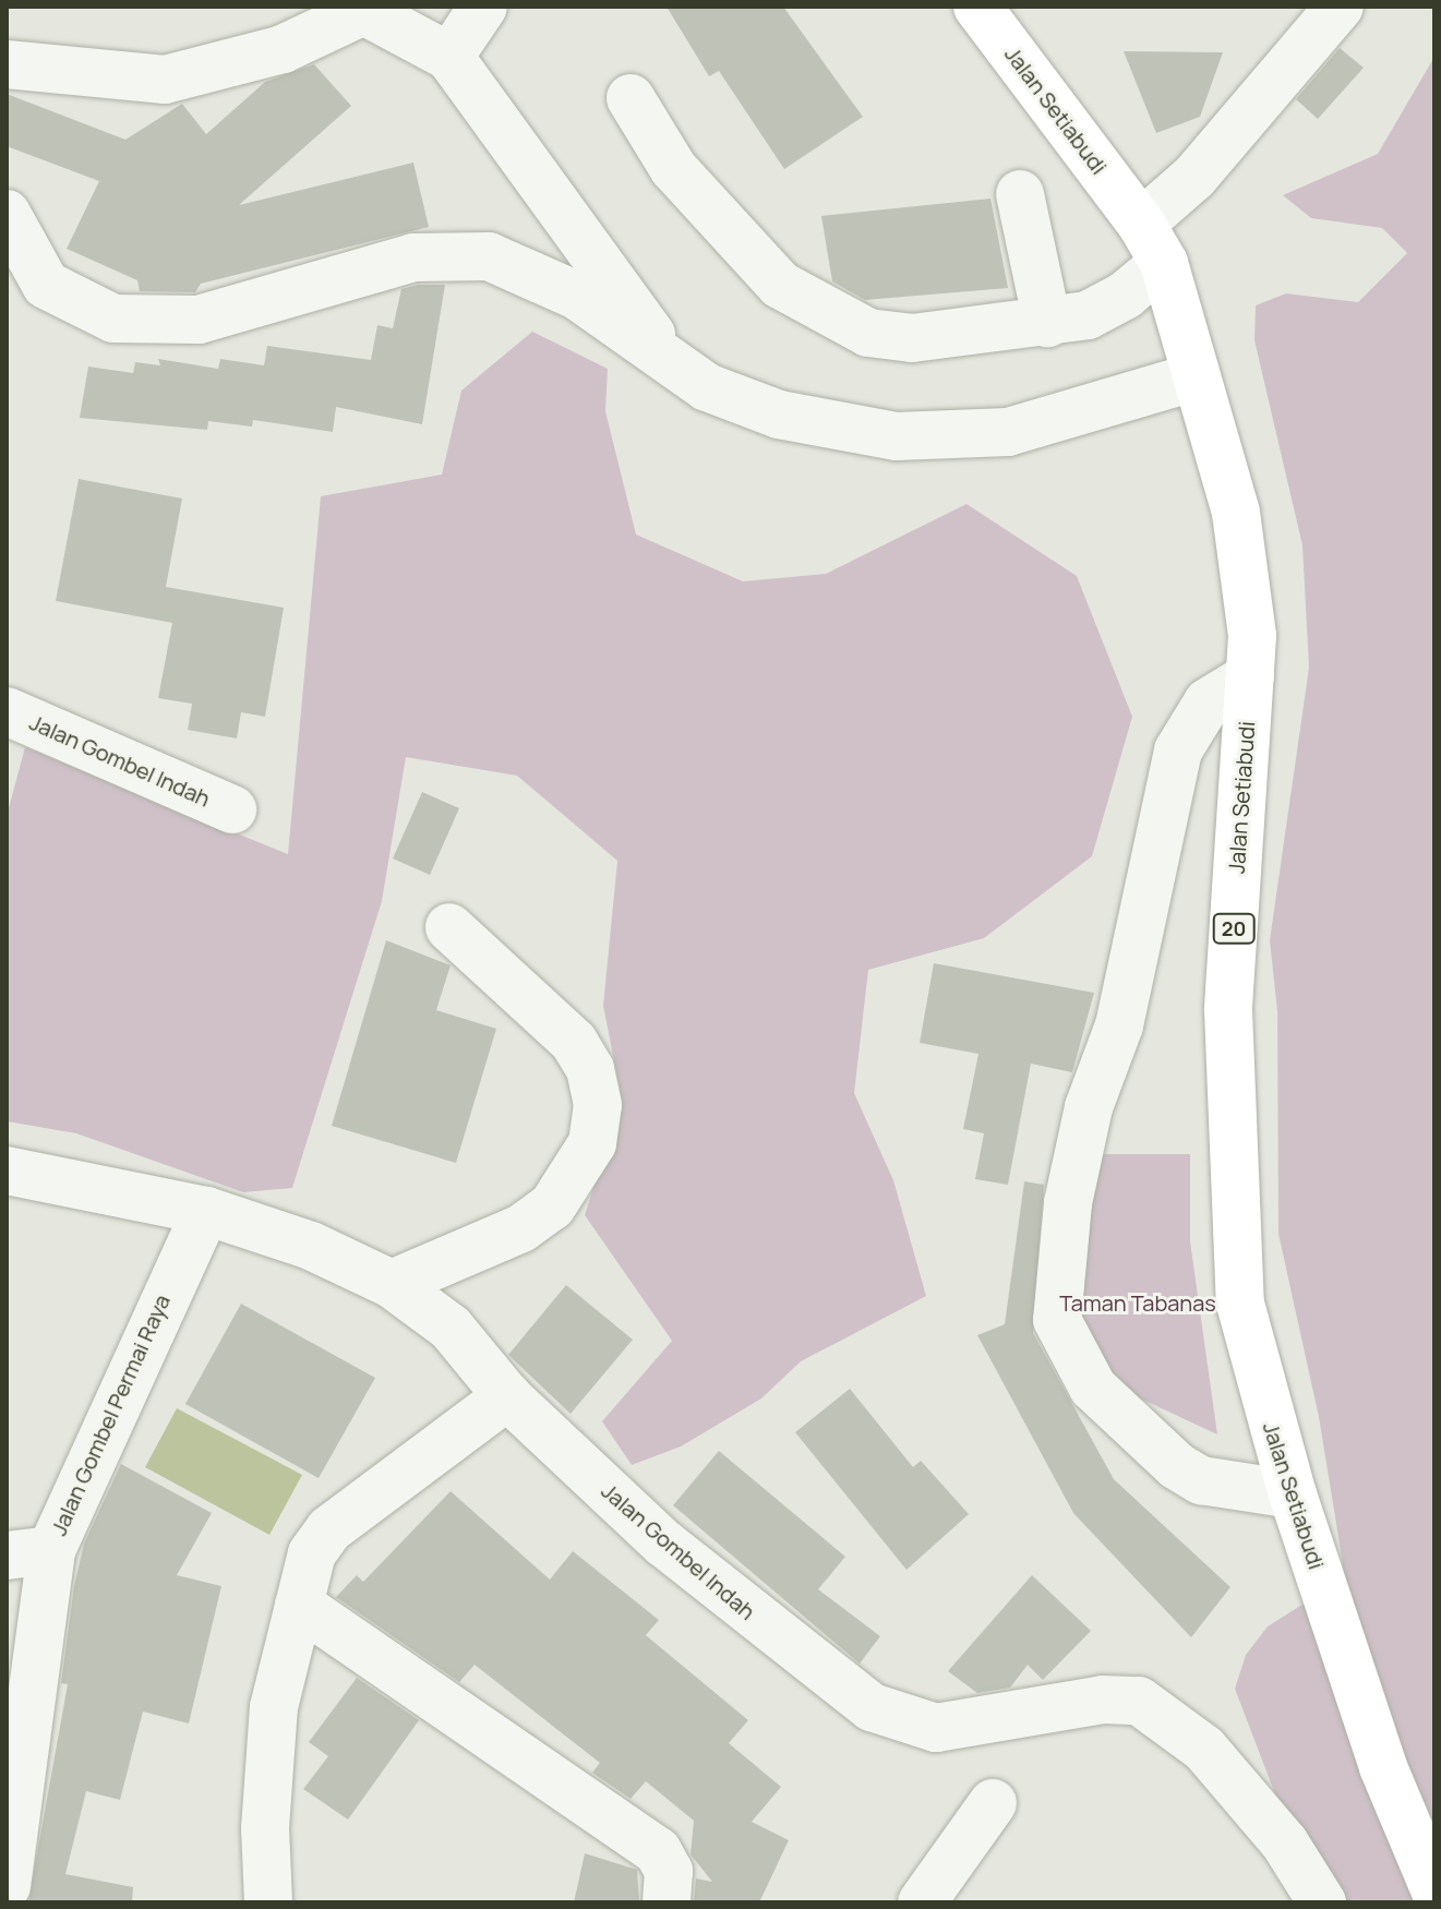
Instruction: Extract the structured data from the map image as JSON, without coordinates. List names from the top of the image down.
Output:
{
  "streets": {
    "highway": ["Jalan Setiabudi", "20"],
    "street": ["Jalan Gombel Indah", "Jalan Gombel Permai Raya"]
  },
  "crossings": [
    ["Jalan Gombel Indah", "Jalan Gombel Permai Raya"]
  ],
  "parks": ["Taman Tabanas"]
}
